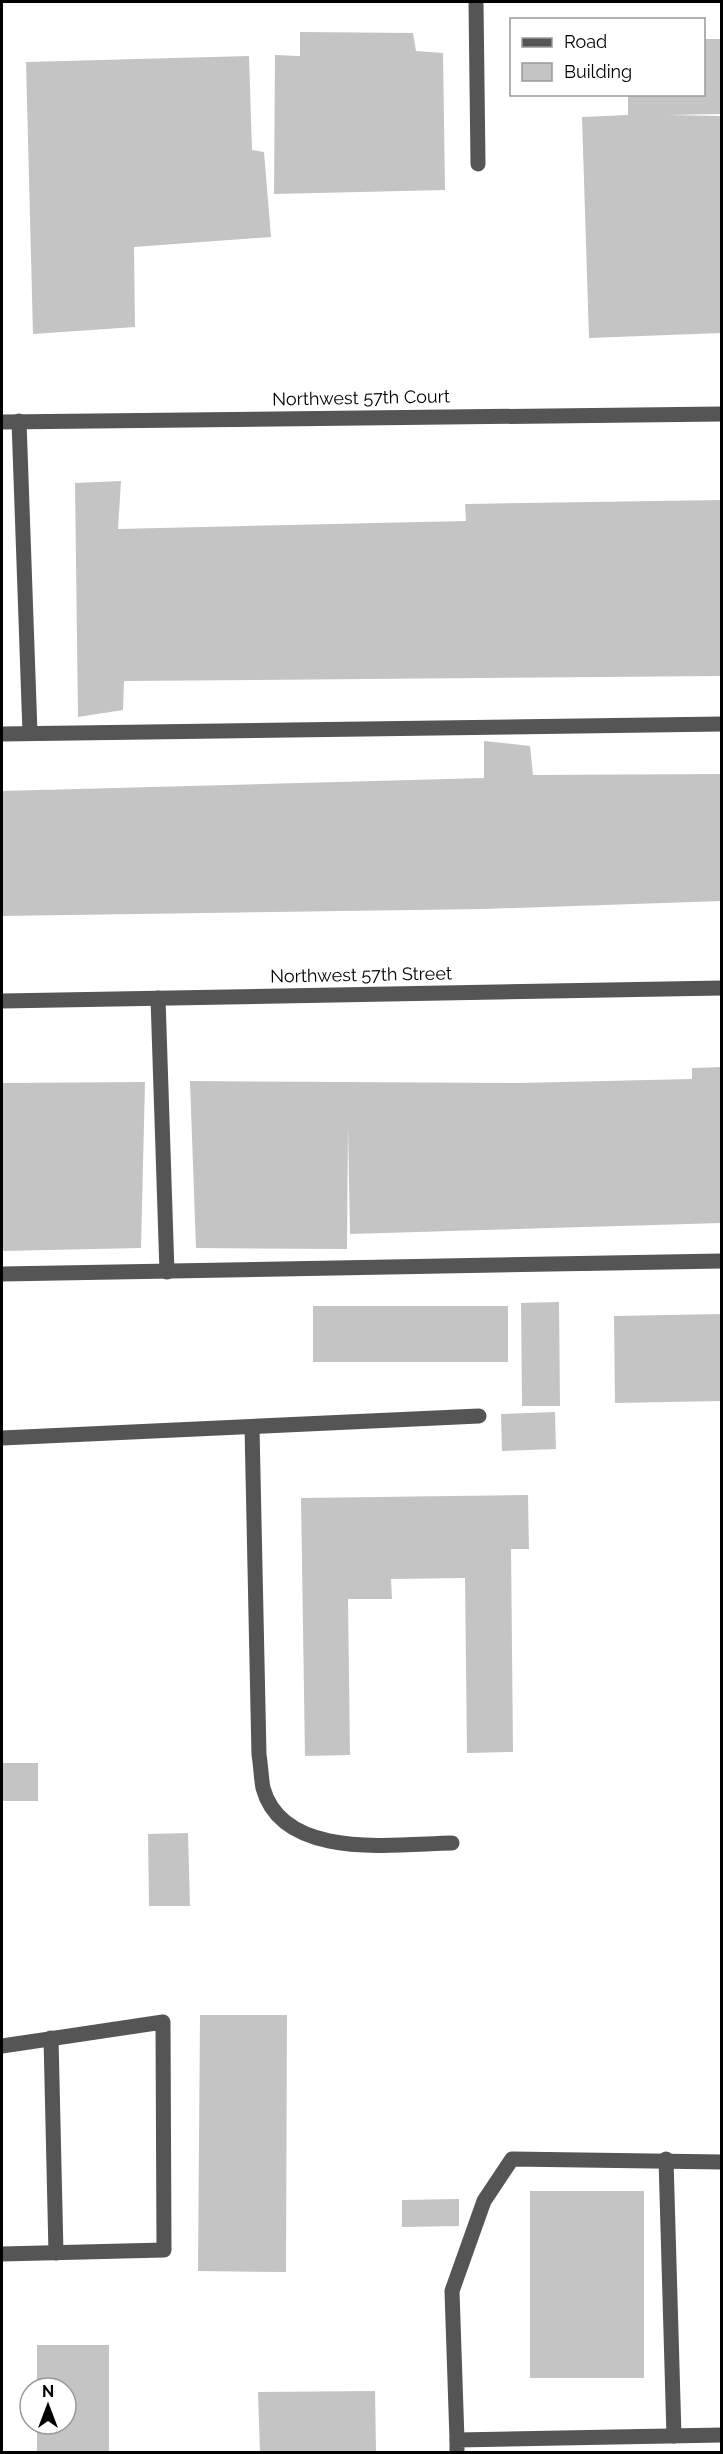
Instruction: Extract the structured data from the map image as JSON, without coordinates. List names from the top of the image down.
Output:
{
  "streets": {
    "street": ["Northwest 57th Court", "Northwest 57th Street"]
  },
  "legend": ["Road", "Building"],
  "north": "top"
}
